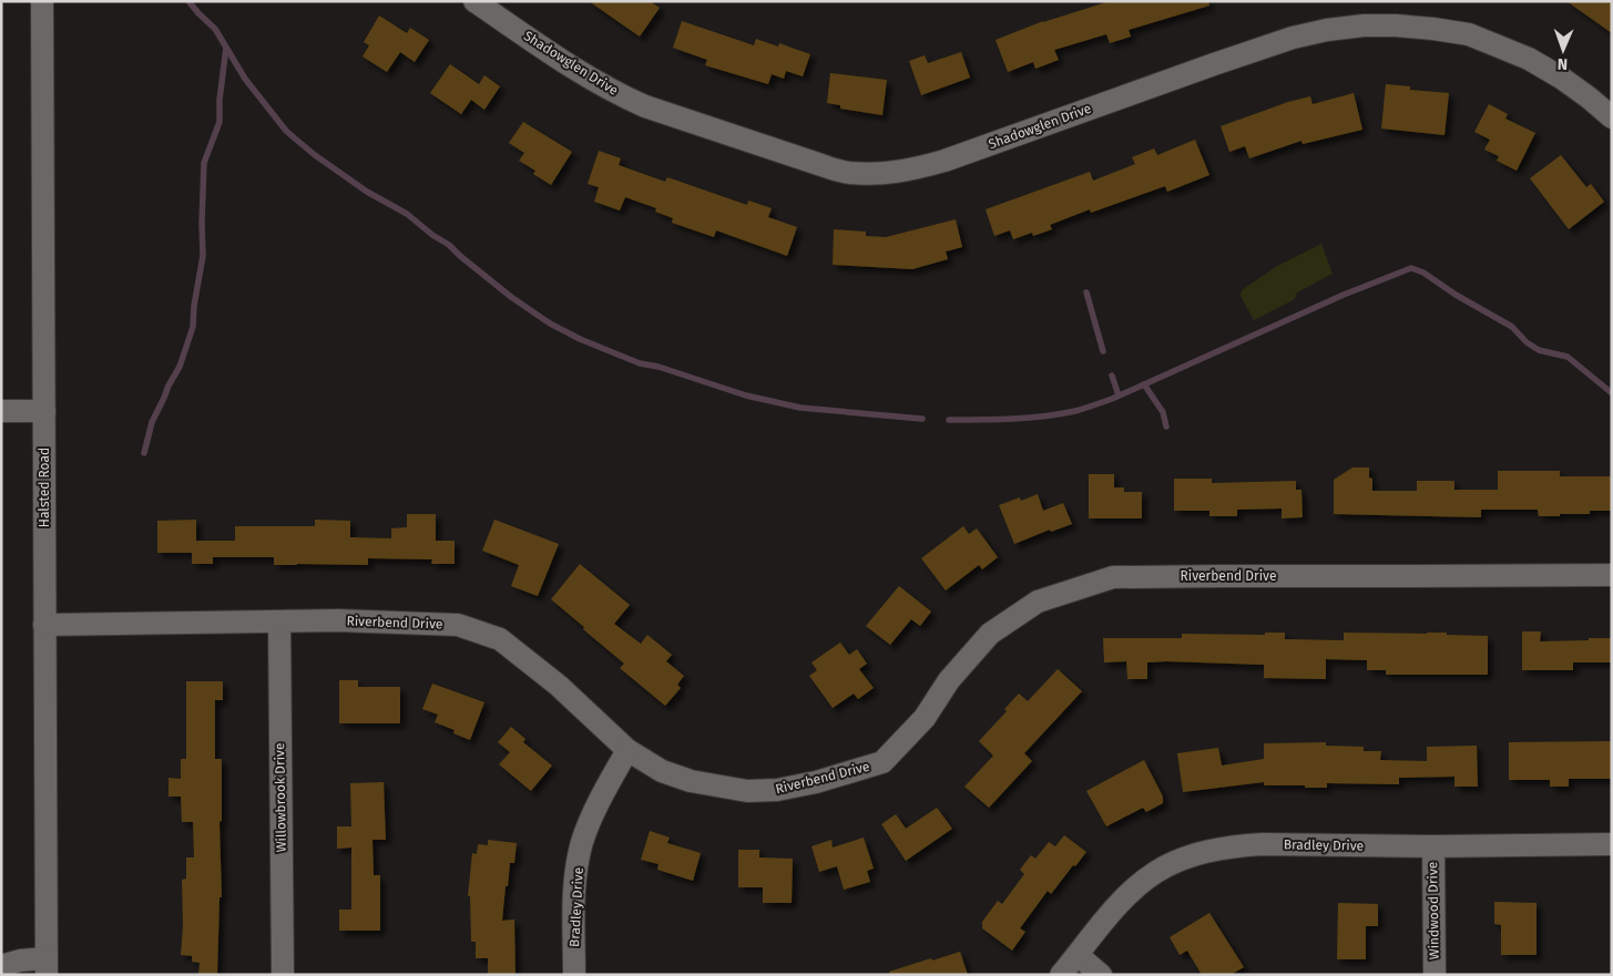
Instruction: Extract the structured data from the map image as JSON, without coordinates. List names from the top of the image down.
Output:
{
  "streets": {
    "street": [
      "Shadowglen Drive",
      "Halsted Road",
      "Riverbend Drive",
      "Willowbrook Drive",
      "Bradley Drive",
      "Windwood Drive"
    ]
  },
  "crossings": [
    ["Halsted Road", "Riverbend Drive"],
    ["Riverbend Drive", "Willowbrook Drive"],
    ["Riverbend Drive", "Bradley Drive"],
    ["Bradley Drive", "Windwood Drive"]
  ],
  "north": "bottom"
}
